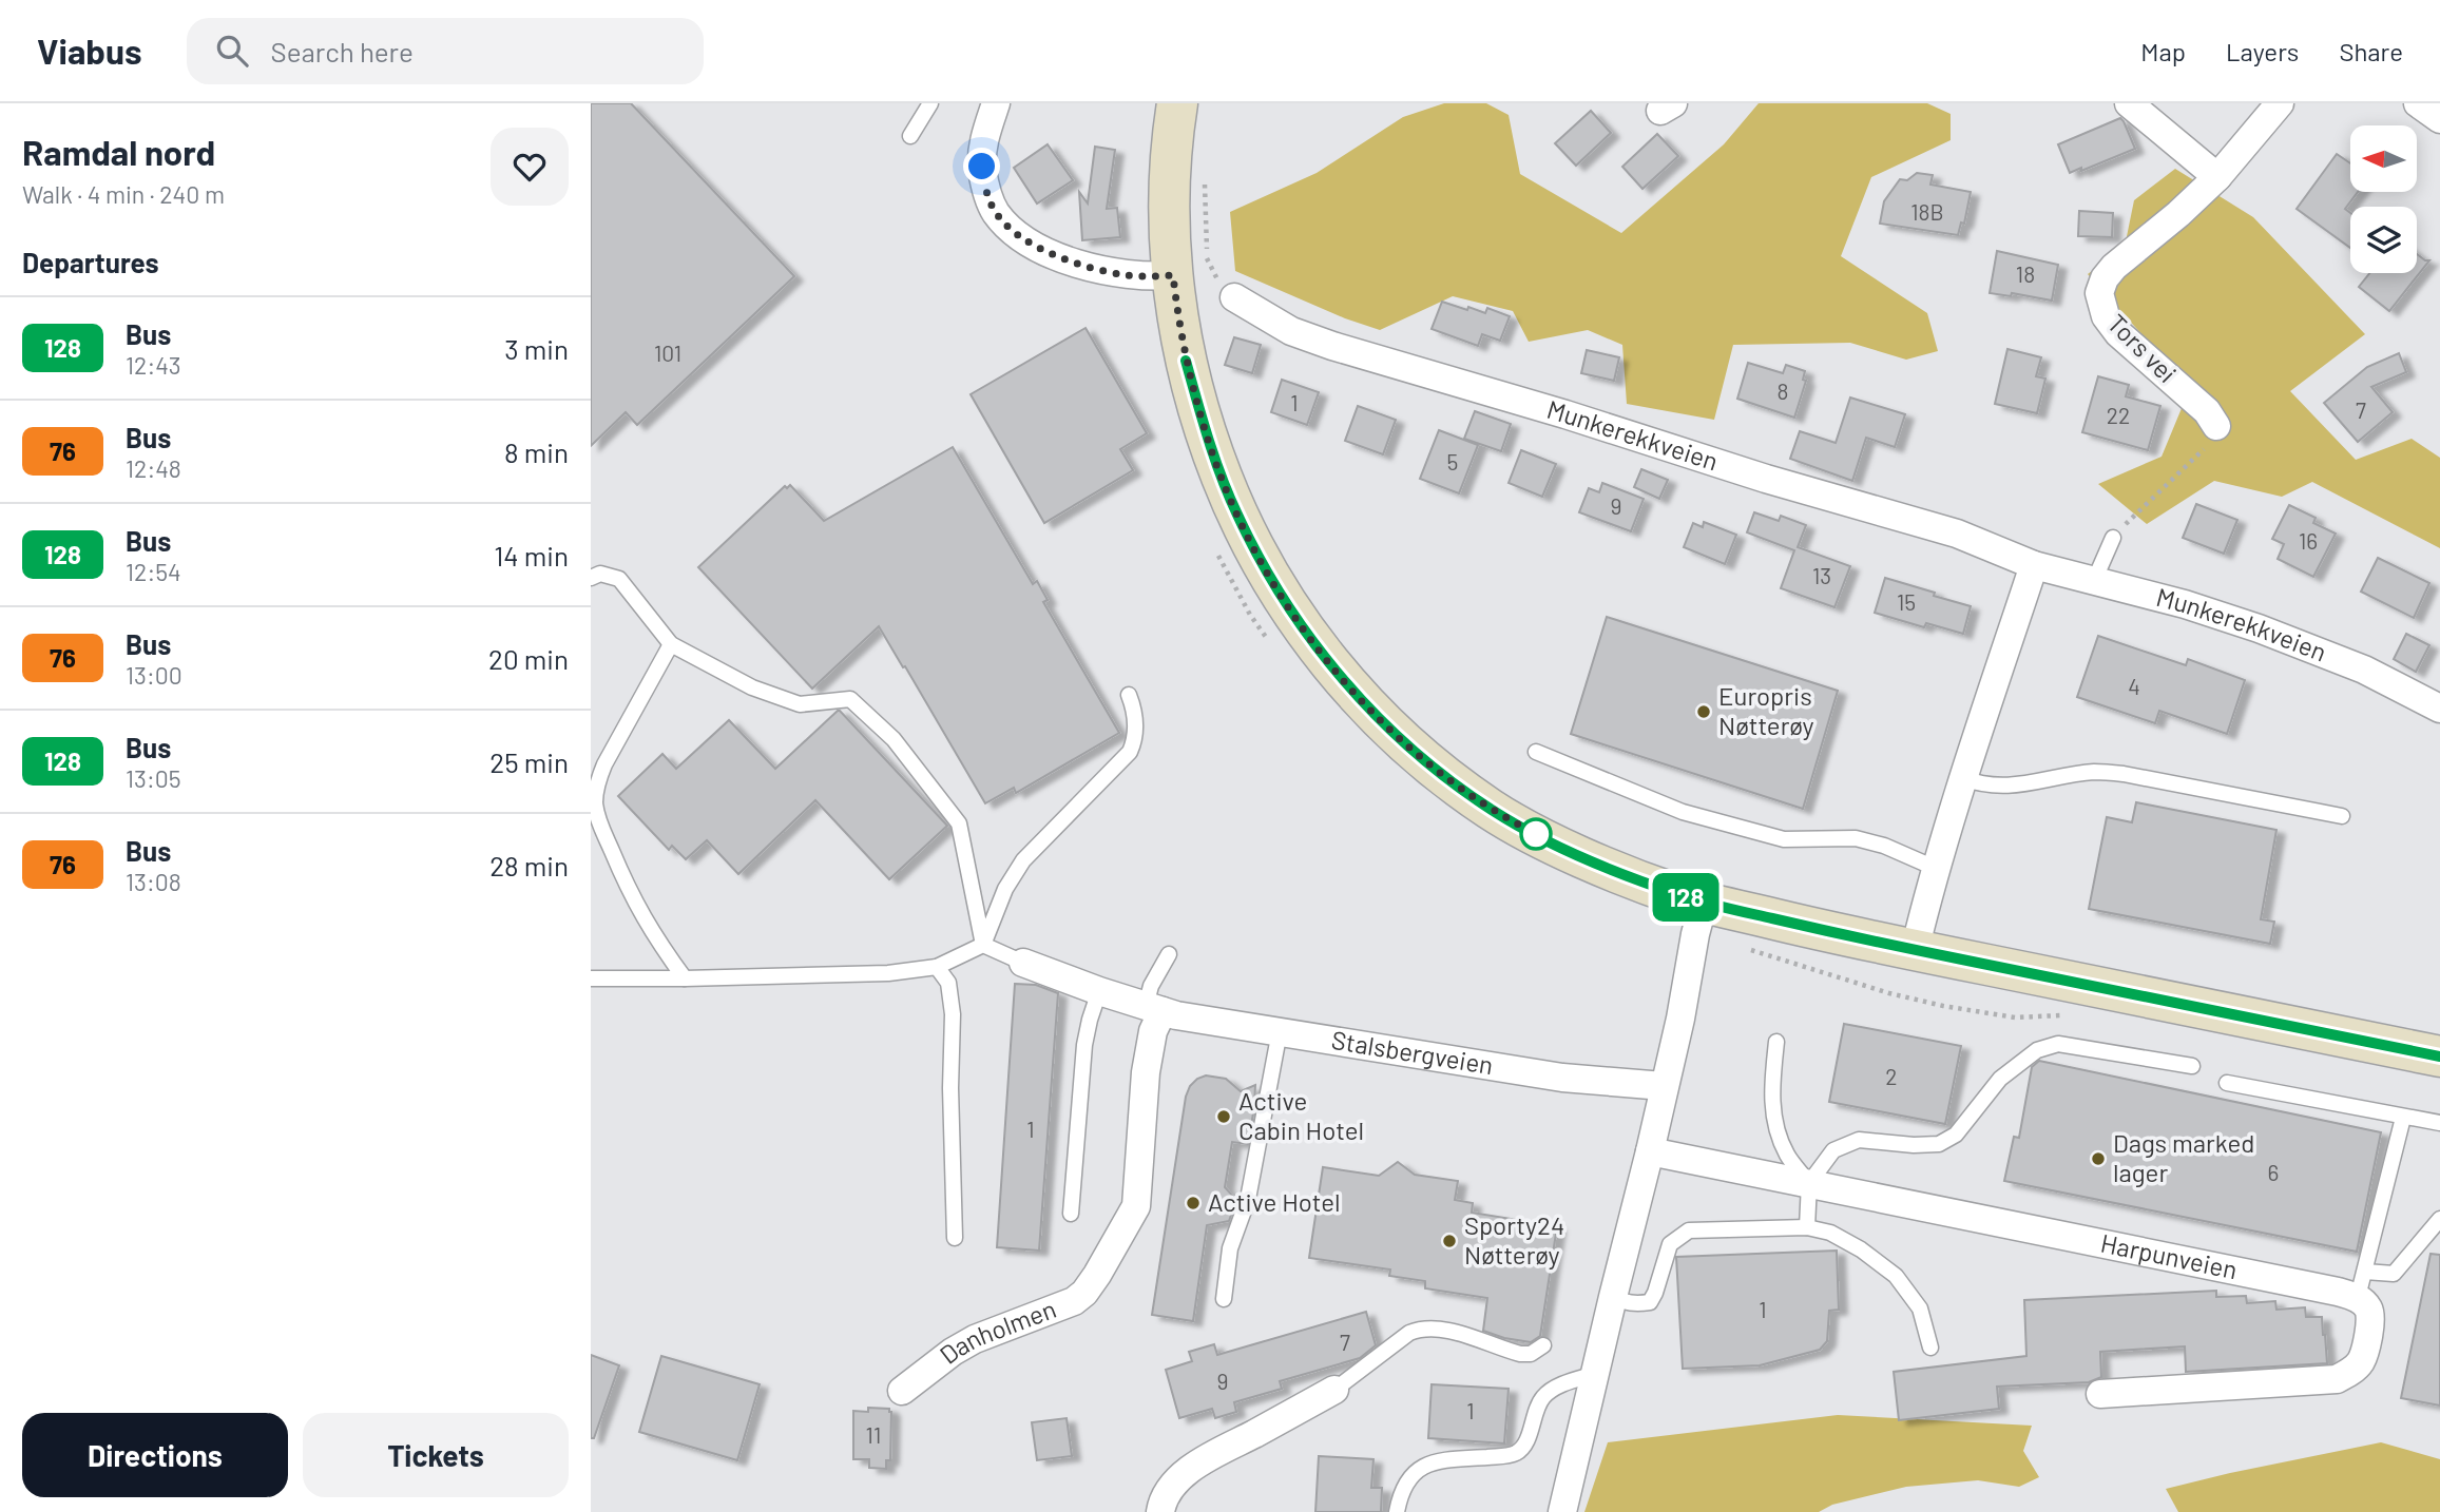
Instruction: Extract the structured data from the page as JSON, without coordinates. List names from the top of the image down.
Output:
{
  "streets": {
    "street": [
      "Tors vei",
      "Munkerekkveien",
      "Stalsbergveien",
      "Harpunveien",
      "Danholmen"
    ]
  },
  "crossings": [
    ["Stalsbergveien", "Danholmen"]
  ],
  "places": [
    "Europris Nøtterøy",
    "Active Cabin Hotel",
    "Dags marked lager",
    "Active Hotel",
    "Sporty24 Nøtterøy"
  ],
  "lines": ["bus line 128"],
  "house_numbers": [
    "18B",
    "18",
    "101",
    "8",
    "1",
    "7",
    "22",
    "5",
    "9",
    "16",
    "13",
    "15",
    "4",
    "2",
    "1",
    "6",
    "1",
    "7",
    "9",
    "1",
    "11"
  ],
  "north": "left",
  "page": {
    "header": "Viabus",
    "search": "Search here",
    "nav": ["Map", "Layers", "Share"],
    "heading": [
      ["Ramdal nord", "Walk · 4 min · 240 m"],
      "Departures"
    ],
    "on_map": "128",
    "list": [
      {
        "mark": "128",
        "name": "Bus",
        "note": "12:43",
        "value": "3 min"
      },
      {
        "mark": "76",
        "name": "Bus",
        "note": "12:48",
        "value": "8 min"
      },
      {
        "mark": "128",
        "name": "Bus",
        "note": "12:54",
        "value": "14 min"
      },
      {
        "mark": "76",
        "name": "Bus",
        "note": "13:00",
        "value": "20 min"
      },
      {
        "mark": "128",
        "name": "Bus",
        "note": "13:05",
        "value": "25 min"
      },
      {
        "mark": "76",
        "name": "Bus",
        "note": "13:08",
        "value": "28 min"
      }
    ],
    "buttons": ["Directions", "Tickets"]
  }
}
